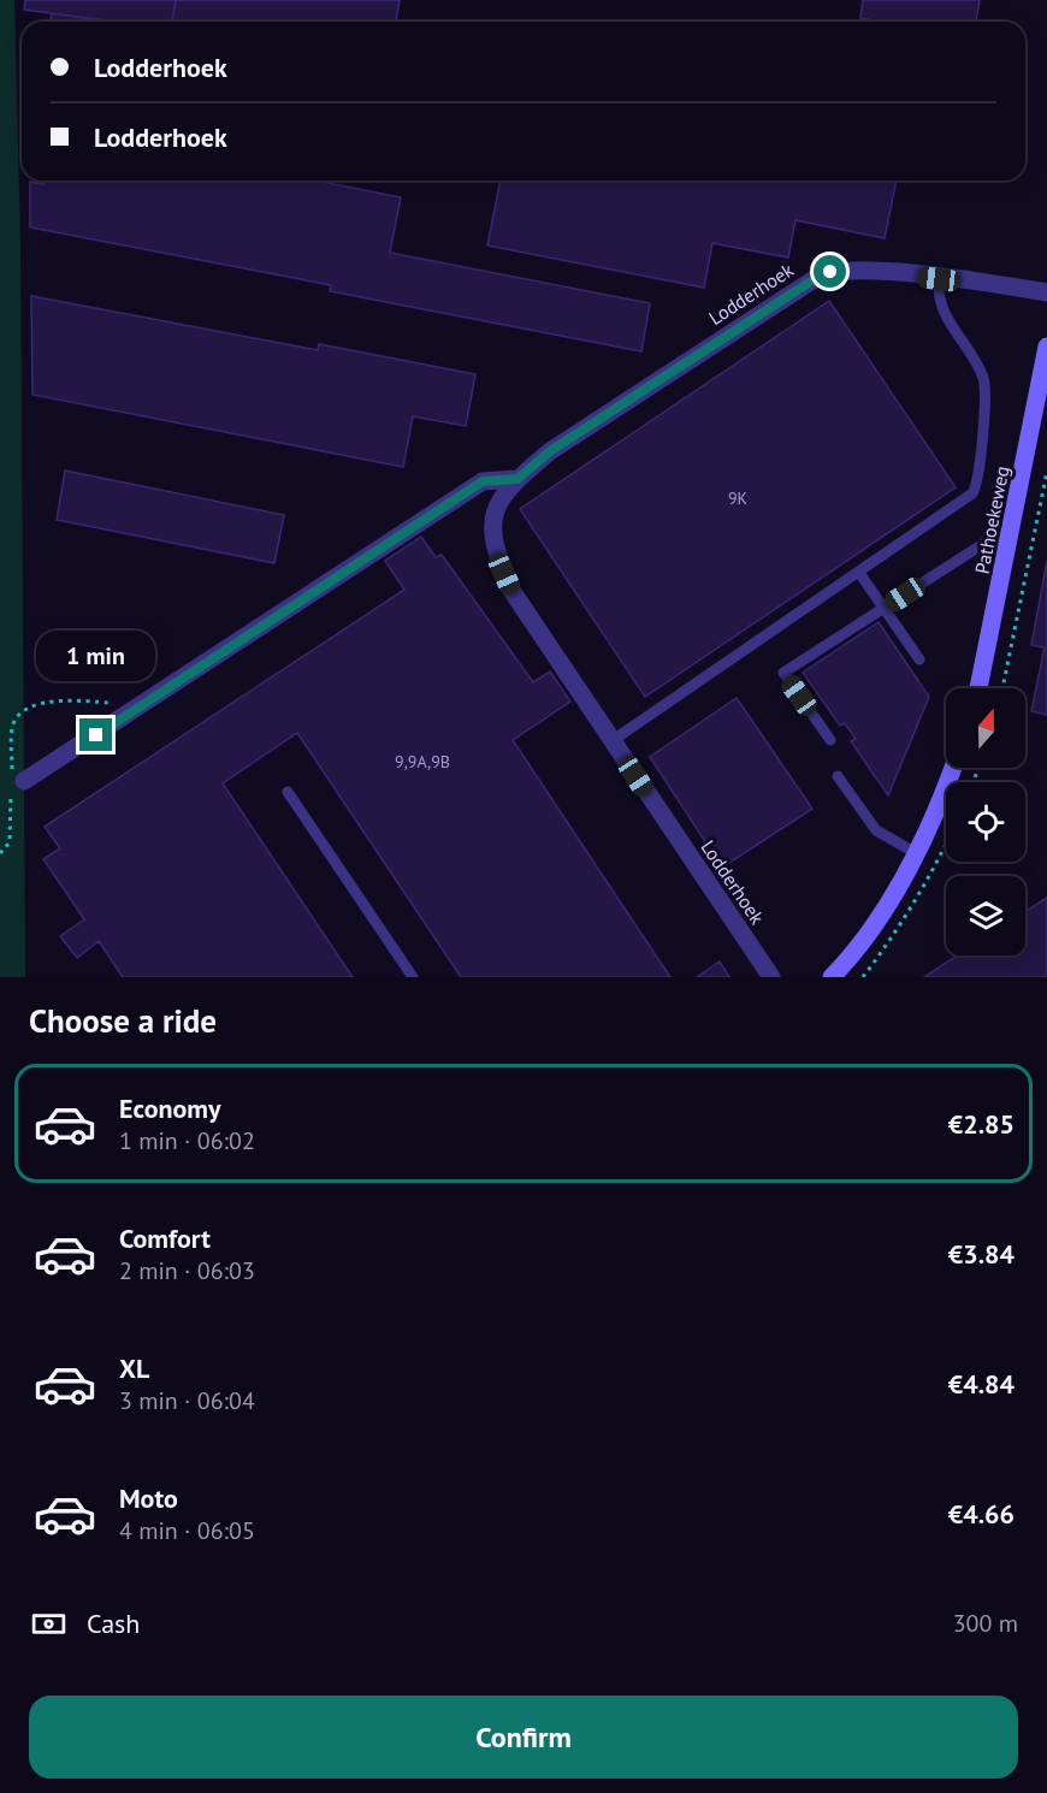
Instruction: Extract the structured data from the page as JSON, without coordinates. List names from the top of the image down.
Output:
{
  "streets": {
    "main road": ["Pathoekeweg"],
    "street": ["Lodderhoek"]
  },
  "house_numbers": ["9K", "9,9A,9B"],
  "north": "top",
  "page": {
    "banner": ["Lodderhoek", "Lodderhoek"],
    "bubble": "1 min",
    "heading": "Choose a ride",
    "list": [
      {
        "name": "Economy",
        "note": "1 min · 06:02",
        "value": "€2.85"
      },
      {
        "name": "Comfort",
        "note": "2 min · 06:03",
        "value": "€3.84"
      },
      {
        "name": "XL",
        "note": "3 min · 06:04",
        "value": "€4.84"
      },
      {
        "name": "Moto",
        "note": "4 min · 06:05",
        "value": "€4.66"
      }
    ],
    "pay": ["Cash", "300 m"],
    "buttons": "Confirm"
  }
}
